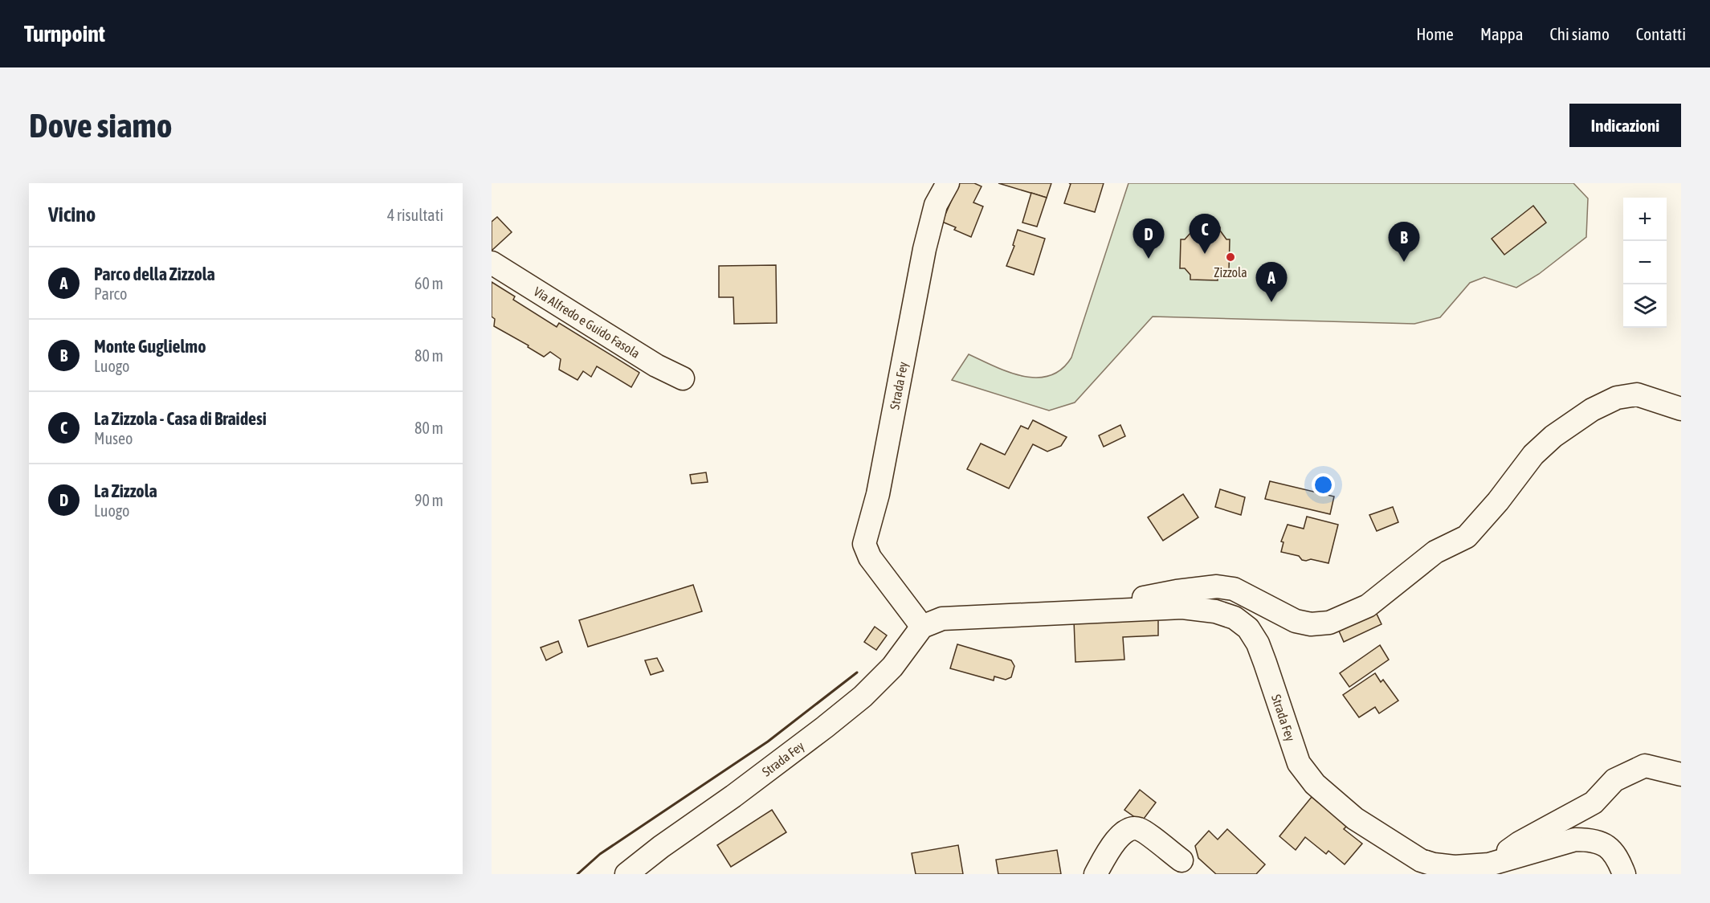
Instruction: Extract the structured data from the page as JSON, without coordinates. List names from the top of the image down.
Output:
{
  "streets": {
    "street": ["Via Alfredo e Guido Fasola", "Strada Fey"]
  },
  "places": ["Zizzola"],
  "page": {
    "header": "Turnpoint",
    "nav": [
      "Home",
      "Mappa",
      "Chi siamo",
      "Contatti"
    ],
    "buttons": "Indicazioni",
    "title": "Dove siamo",
    "heading": ["Vicino", "4 risultati"],
    "map_buttons": ["+", "−"],
    "pins": [
      "C",
      "D",
      "B",
      "A"
    ],
    "list": [
      {
        "mark": "A",
        "name": "Parco della Zizzola",
        "note": "Parco",
        "value": "60 m"
      },
      {
        "mark": "B",
        "name": "Monte Guglielmo",
        "note": "Luogo",
        "value": "80 m"
      },
      {
        "mark": "C",
        "name": "La Zizzola - Casa di Braidesi",
        "note": "Museo",
        "value": "80 m"
      },
      {
        "mark": "D",
        "name": "La Zizzola",
        "note": "Luogo",
        "value": "90 m"
      }
    ]
  }
}
